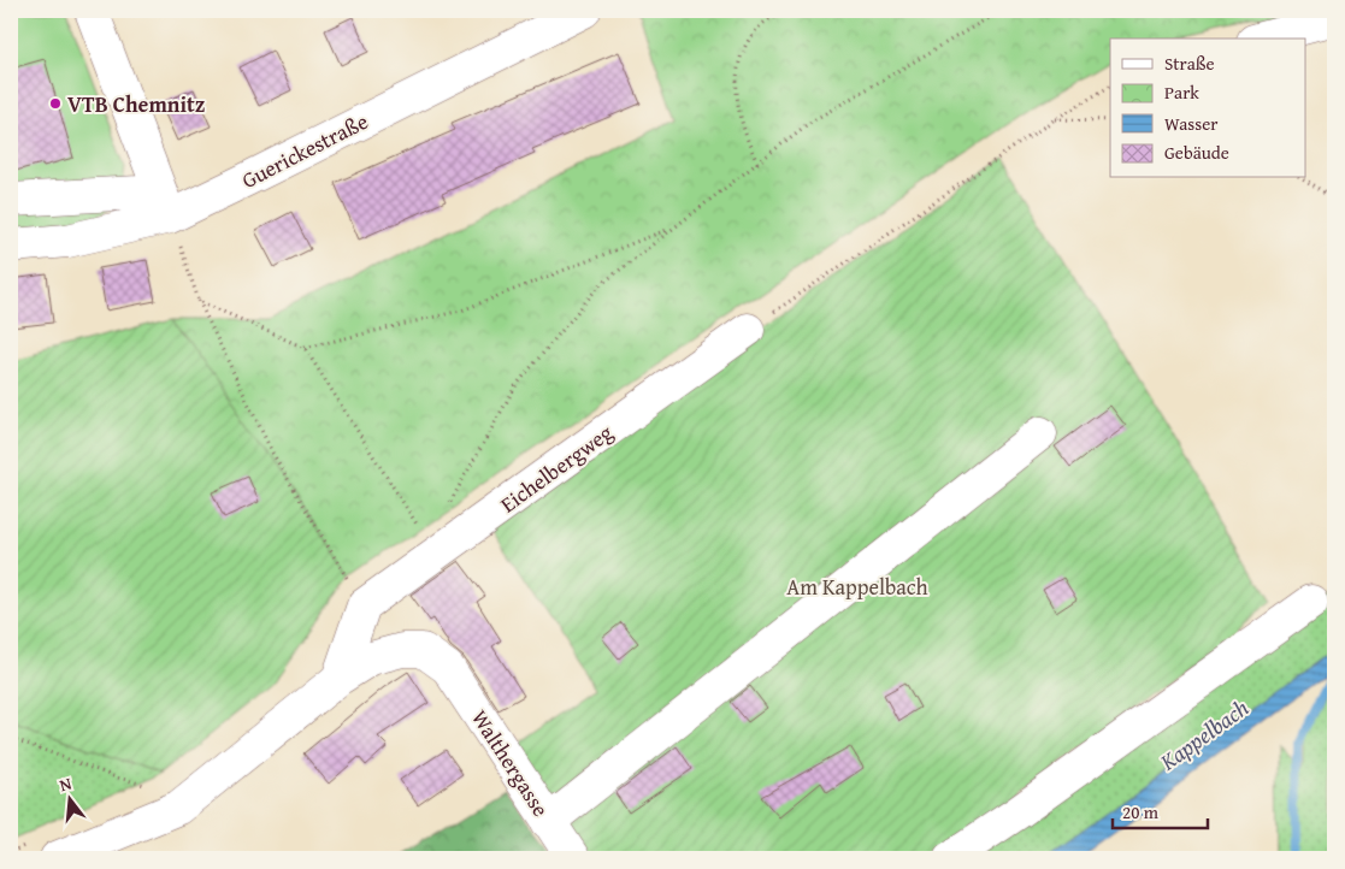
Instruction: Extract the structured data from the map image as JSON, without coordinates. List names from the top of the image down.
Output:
{
  "streets": {
    "street": ["Guerickestraße", "Eichelbergweg", "Walthergasse"]
  },
  "water": ["Kappelbach"],
  "parks": ["Am Kappelbach"],
  "places": ["VTB Chemnitz"],
  "legend": [
    "Straße",
    "Park",
    "Wasser",
    "Gebäude"
  ],
  "scale_bar": "20 m",
  "north": "top"
}
